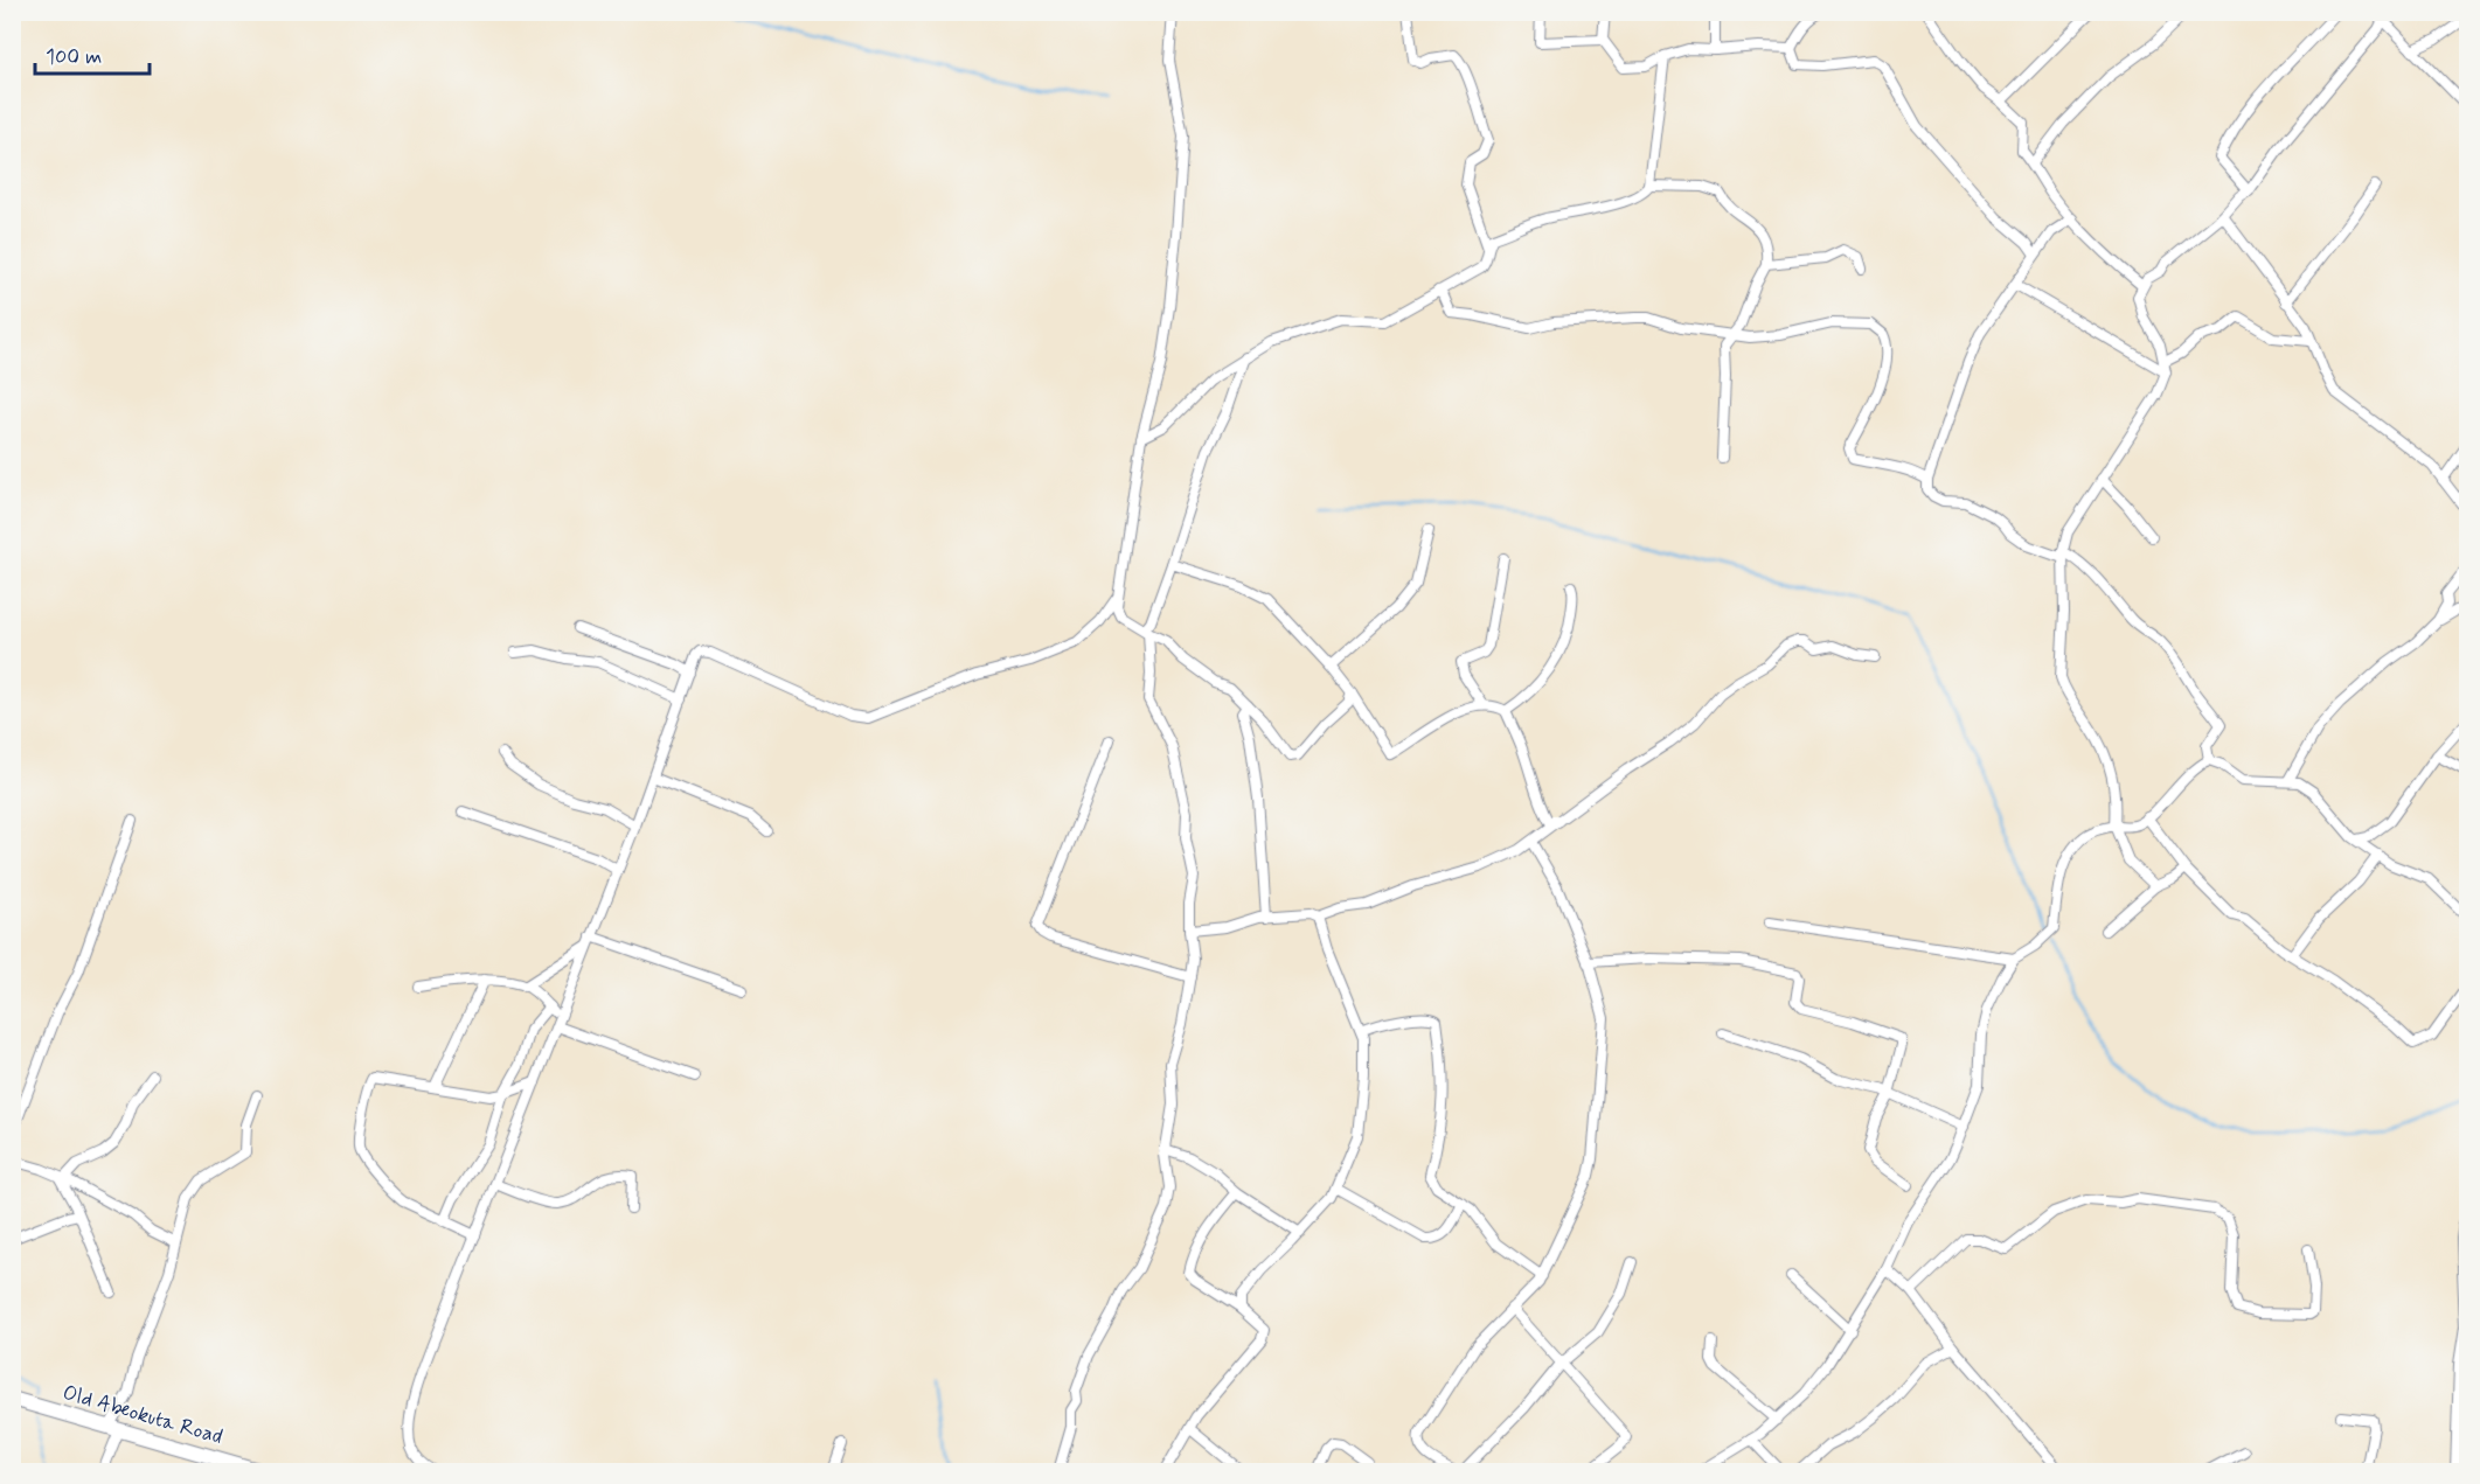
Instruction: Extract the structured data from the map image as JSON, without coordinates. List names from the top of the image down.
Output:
{
  "streets": {
    "highway": ["Old Abeokuta Road"]
  },
  "scale_bar": "100 m"
}
